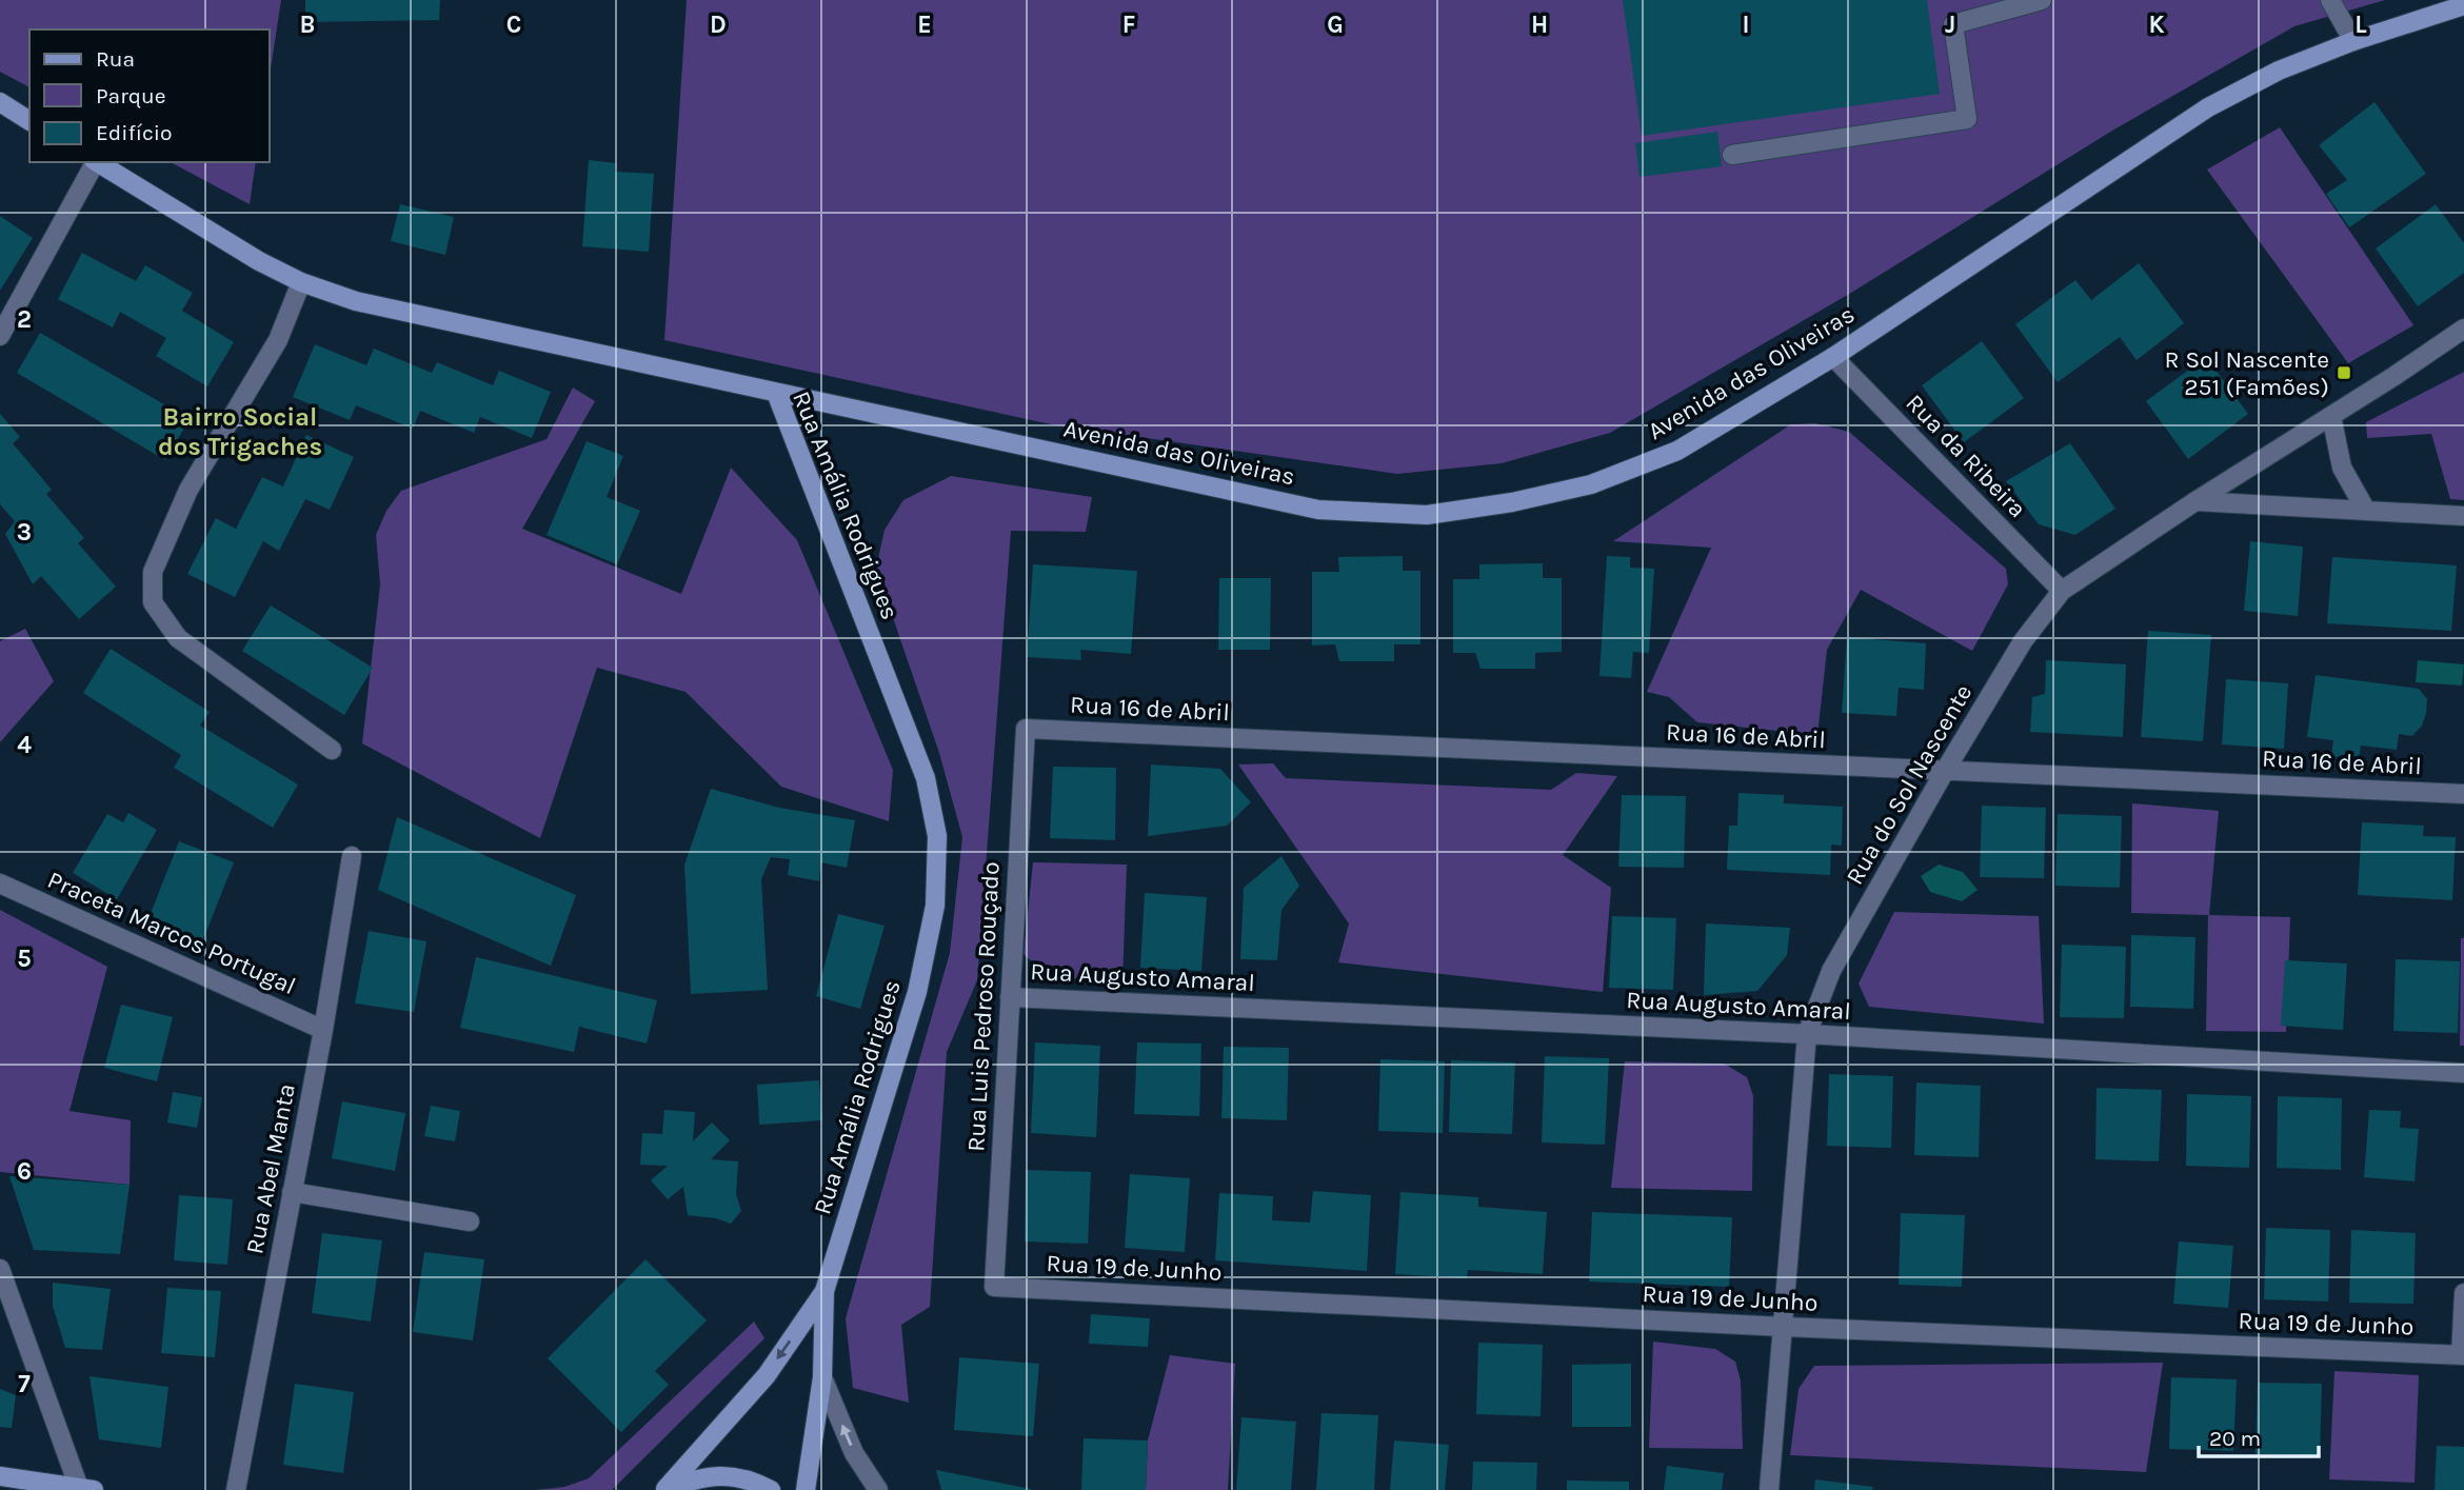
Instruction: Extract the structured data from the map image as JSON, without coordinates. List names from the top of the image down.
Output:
{
  "streets": {
    "street": [
      "Avenida das Oliveiras",
      "Rua da Ribeira",
      "Rua Amália Rodrigues",
      "Rua 16 de Abril",
      "Rua do Sol Nascente",
      "Praceta Marcos Portugal",
      "Rua Augusto Amaral",
      "Rua Luis Pedroso Rouçado",
      "Rua Abel Manta",
      "Rua 19 de Junho"
    ]
  },
  "crossings": [
    ["Avenida das Oliveiras", "Rua da Ribeira"],
    ["Avenida das Oliveiras", "Rua Amália Rodrigues"],
    ["Rua da Ribeira", "Rua do Sol Nascente"],
    ["Rua 16 de Abril", "Rua do Sol Nascente"],
    ["Rua 16 de Abril", "Rua Luis Pedroso Rouçado"],
    ["Rua do Sol Nascente", "Rua Augusto Amaral"],
    ["Rua do Sol Nascente", "Rua 19 de Junho"],
    ["Praceta Marcos Portugal", "Rua Abel Manta"],
    ["Rua Augusto Amaral", "Rua Luis Pedroso Rouçado"],
    ["Rua Luis Pedroso Rouçado", "Rua 19 de Junho"]
  ],
  "districts": ["Bairro Social dos Trigaches"],
  "places": {
    "transit": ["R Sol Nascente 251 (Famões)"]
  },
  "legend": ["Rua", "Parque", "Edifício"],
  "scale_bar": "20 m",
  "grid": {
    "columns": [
      "B",
      "C",
      "D",
      "E",
      "F",
      "G",
      "H",
      "I",
      "J",
      "K",
      "L"
    ],
    "rows": [
      "2",
      "3",
      "4",
      "5",
      "6",
      "7"
    ]
  }
}
